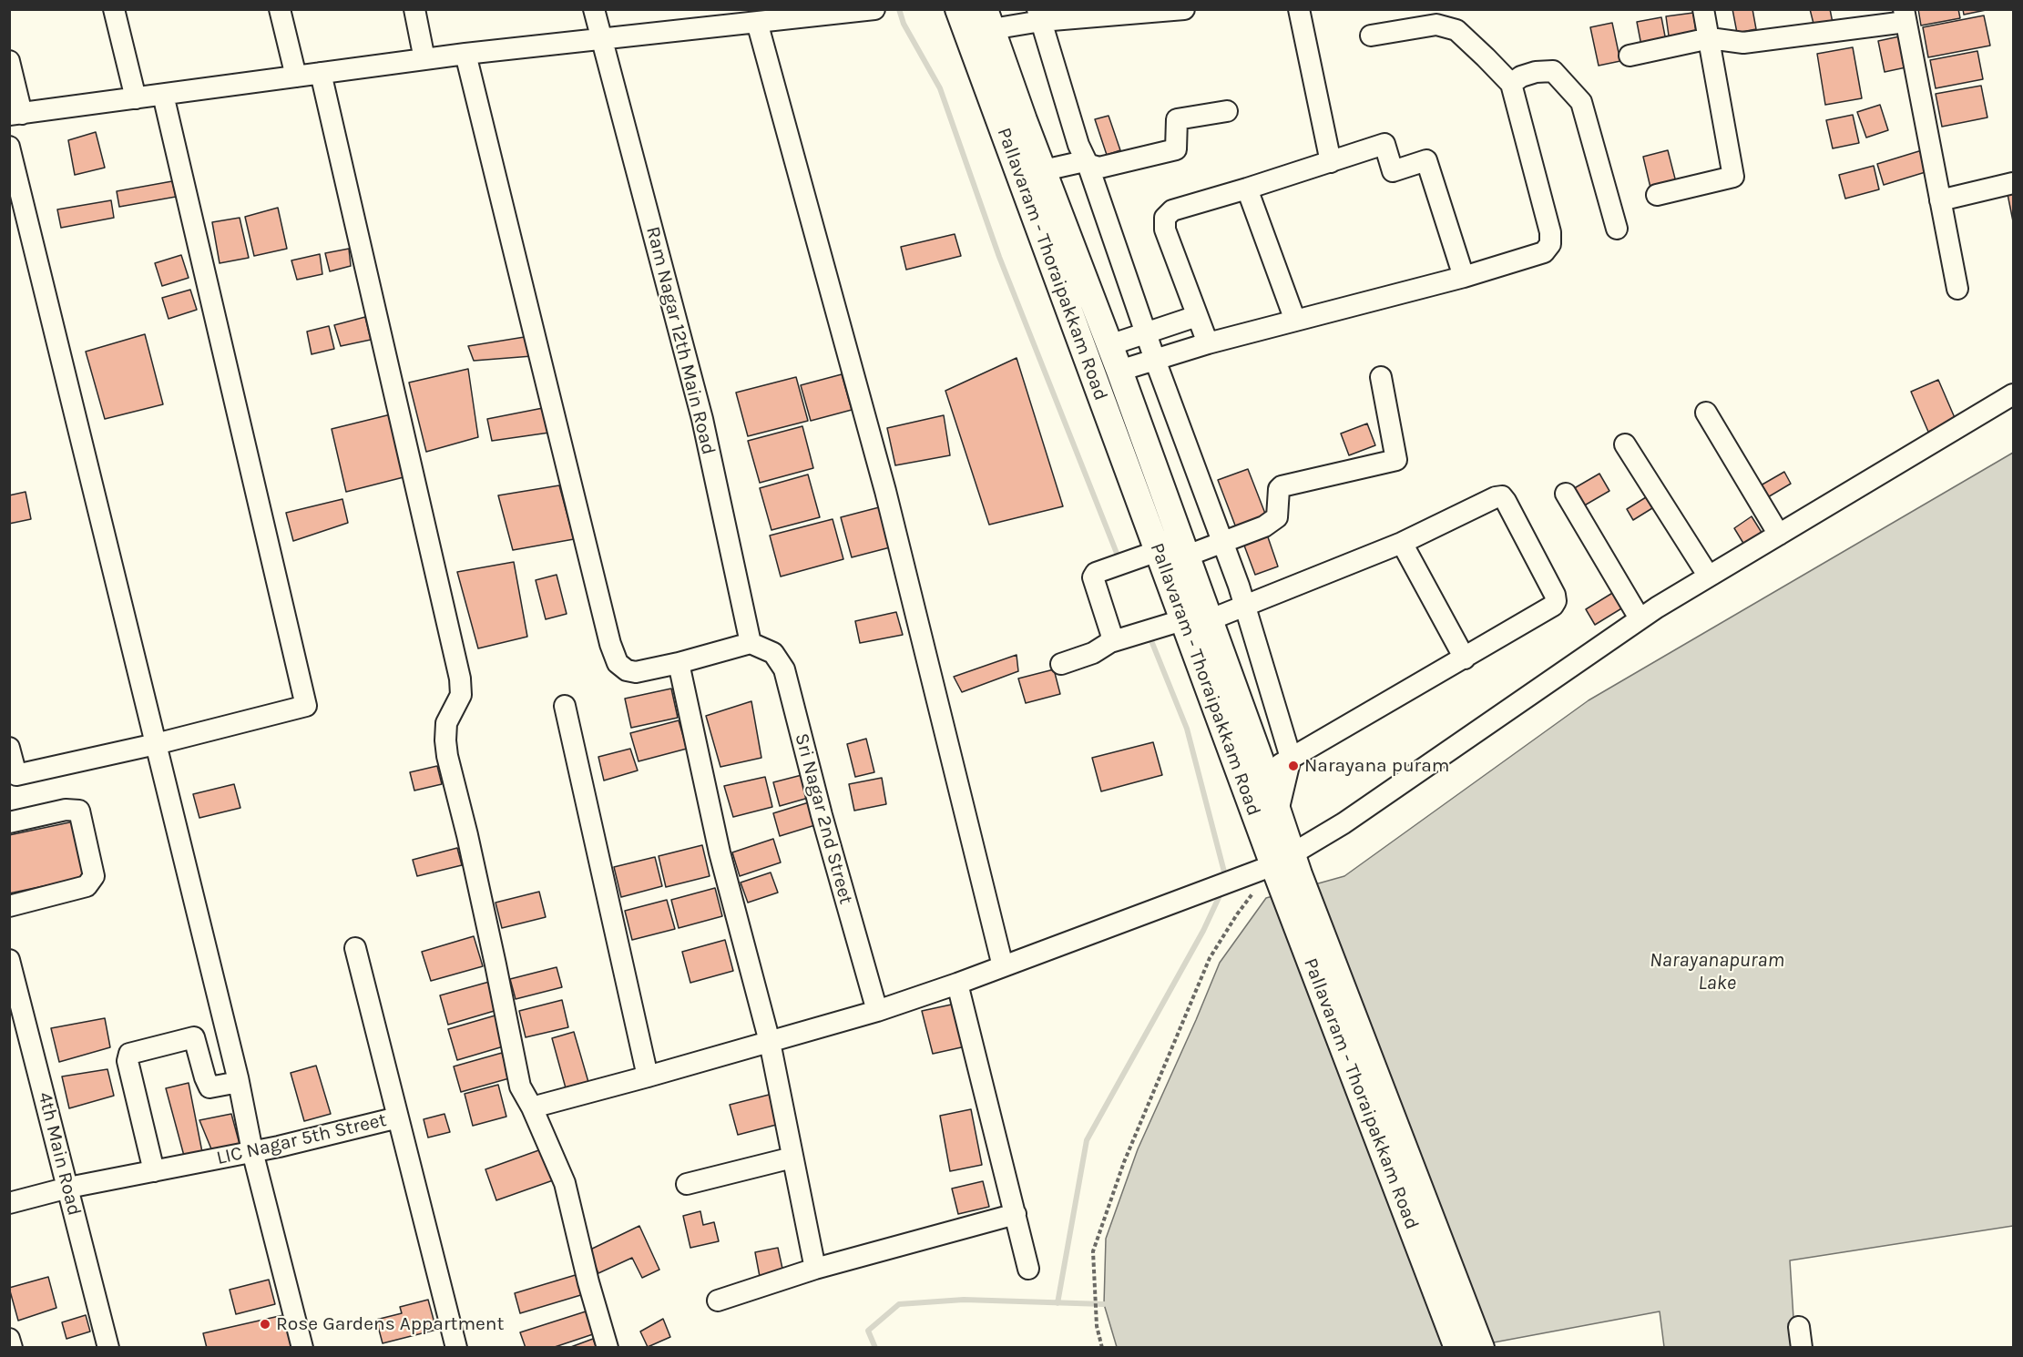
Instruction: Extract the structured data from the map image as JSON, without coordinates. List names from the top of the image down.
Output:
{
  "streets": {
    "main road": ["Pallavaram - Thoraipakkam Road"],
    "street": [
      "Ram Nagar 12th Main Road",
      "Sri Nagar 2nd Street",
      "LIC Nagar 5th Street",
      "4th Main Road"
    ]
  },
  "crossings": [
    ["Ram Nagar 12th Main Road", "Sri Nagar 2nd Street"],
    ["LIC Nagar 5th Street", "4th Main Road"]
  ],
  "water": ["Narayanapuram Lake"],
  "places": ["Narayana puram", "Rose Gardens Appartment"]
}
